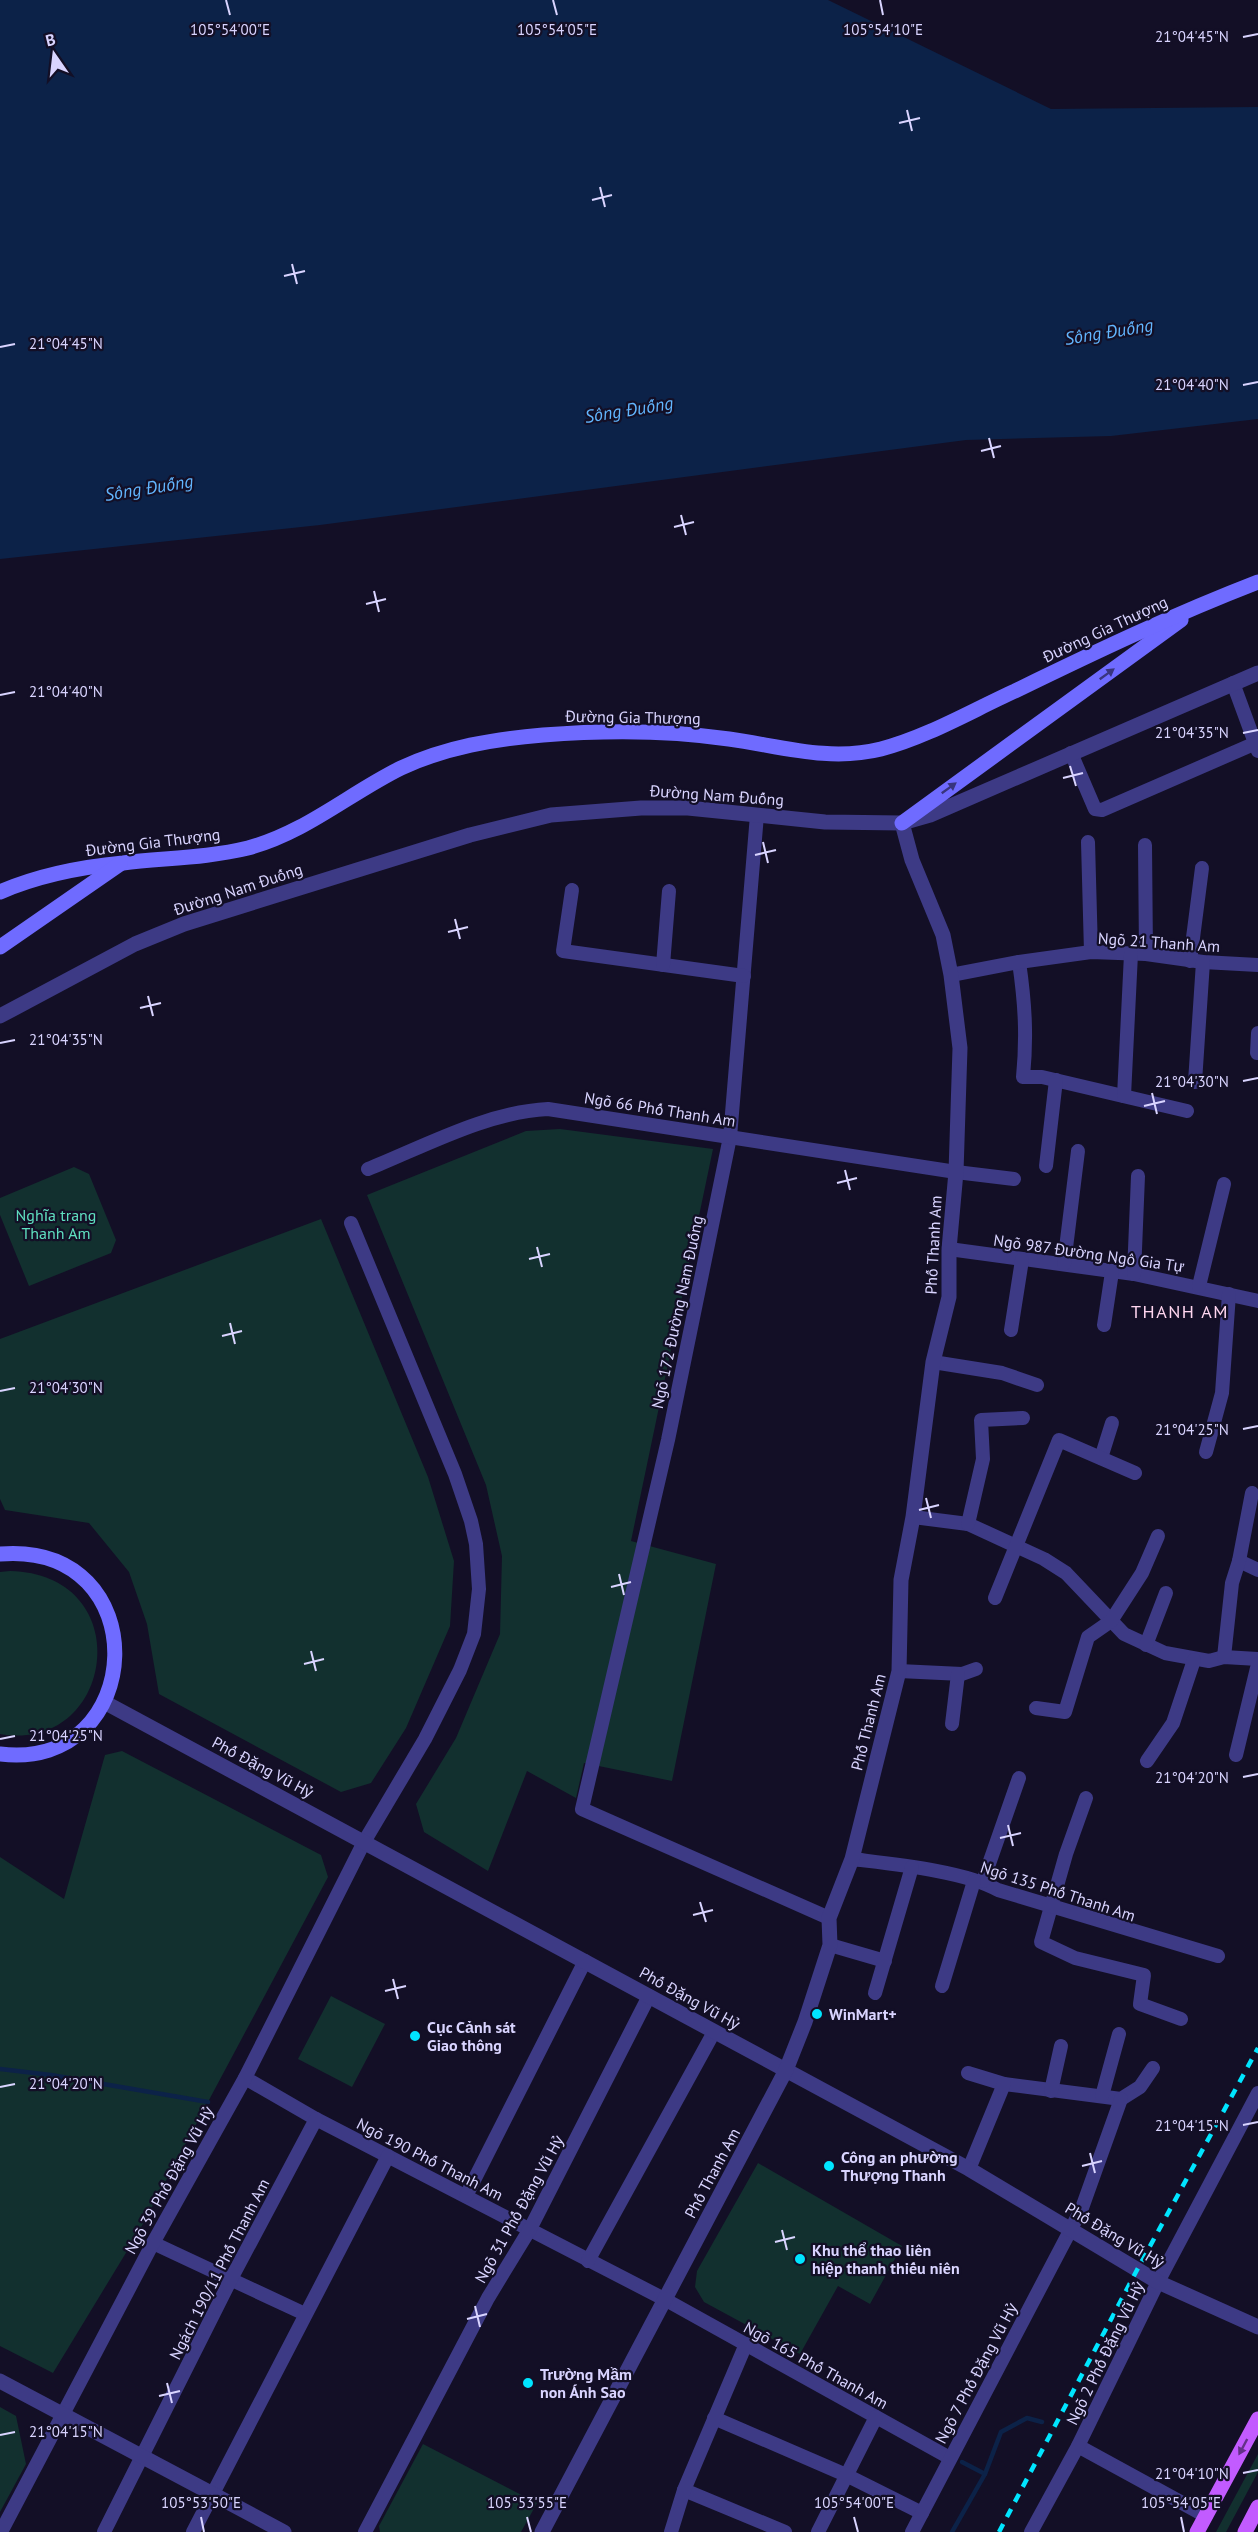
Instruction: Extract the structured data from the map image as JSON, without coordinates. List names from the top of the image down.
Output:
{
  "streets": {
    "main road": ["Đường Gia Thượng"],
    "street": [
      "Đường Nam Đuống",
      "Ngõ 21 Thanh Am",
      "Ngõ 66 Phố Thanh Am",
      "Phố Thanh Am",
      "Ngõ 987 Đường Ngô Gia Tự",
      "Ngõ 172 Đường Nam Đuống",
      "Phố Đặng Vũ Hỷ",
      "Ngõ 135 Phố Thanh Am",
      "Ngõ 190 Phố Thanh Am",
      "Ngõ 39 Phố Đặng Vũ Hỷ",
      "Ngõ 31 Phố Đặng Vũ Hỷ",
      "Ngách 190/11 Phố Thanh Am",
      "Ngõ 2 Phố Đặng Vũ Hỷ",
      "Ngõ 165 Phố Thanh Am",
      "Ngõ 7 Phố Đặng Vũ Hỷ"
    ]
  },
  "crossings": [
    ["Đường Nam Đuống", "Phố Thanh Am"],
    ["Đường Nam Đuống", "Ngõ 172 Đường Nam Đuống"],
    ["Ngõ 21 Thanh Am", "Phố Thanh Am"],
    ["Ngõ 66 Phố Thanh Am", "Phố Thanh Am"],
    ["Ngõ 66 Phố Thanh Am", "Ngõ 172 Đường Nam Đuống"],
    ["Phố Thanh Am", "Ngõ 987 Đường Ngô Gia Tự"],
    ["Phố Thanh Am", "Ngõ 172 Đường Nam Đuống"],
    ["Phố Thanh Am", "Phố Đặng Vũ Hỷ"],
    ["Phố Thanh Am", "Ngõ 135 Phố Thanh Am"],
    ["Phố Thanh Am", "Ngõ 190 Phố Thanh Am"],
    ["Phố Thanh Am", "Ngõ 165 Phố Thanh Am"],
    ["Phố Đặng Vũ Hỷ", "Ngõ 39 Phố Đặng Vũ Hỷ"],
    ["Phố Đặng Vũ Hỷ", "Ngõ 31 Phố Đặng Vũ Hỷ"],
    ["Phố Đặng Vũ Hỷ", "Ngõ 2 Phố Đặng Vũ Hỷ"],
    ["Phố Đặng Vũ Hỷ", "Ngõ 7 Phố Đặng Vũ Hỷ"],
    ["Ngõ 190 Phố Thanh Am", "Ngõ 39 Phố Đặng Vũ Hỷ"],
    ["Ngõ 190 Phố Thanh Am", "Ngõ 31 Phố Đặng Vũ Hỷ"],
    ["Ngõ 190 Phố Thanh Am", "Ngách 190/11 Phố Thanh Am"],
    ["Ngõ 190 Phố Thanh Am", "Ngõ 165 Phố Thanh Am"],
    ["Ngõ 165 Phố Thanh Am", "Ngõ 7 Phố Đặng Vũ Hỷ"]
  ],
  "districts": ["THANH AM"],
  "water": ["Sông Đuống"],
  "parks": ["Nghĩa trang Thanh Am"],
  "places": [
    "WinMart+",
    "Cục Cảnh sát Giao thông",
    "Công an phường Thượng Thanh",
    "Khu thể thao liên hiệp thanh thiếu niên",
    "Trường Mầm non Ánh Sao"
  ],
  "north": "top",
  "coordinates": [
    "105°54'00\"E",
    "105°54'05\"E",
    "105°54'10\"E",
    "21°04'45\"N",
    "21°04'40\"N",
    "21°04'35\"N",
    "21°04'30\"N",
    "21°04'25\"N",
    "21°04'20\"N",
    "21°04'15\"N",
    "21°04'10\"N",
    "105°53'50\"E",
    "105°53'55\"E"
  ]
}
